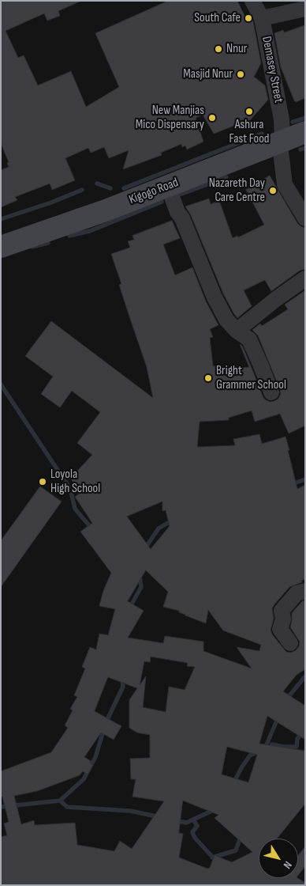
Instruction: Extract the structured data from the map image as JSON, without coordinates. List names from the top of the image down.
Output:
{
  "streets": {
    "main road": ["Kigogo Road"],
    "street": ["Demasey Street"]
  },
  "crossings": [
    ["Demasey Street", "Kigogo Road"]
  ],
  "places": [
    "South Cafe",
    "Nnur",
    "Masjid Nnur",
    "Ashura Fast Food",
    "New Manjias Mico Dispensary",
    "Nazareth Day Care Centre",
    "Bright Grammer School",
    "Loyola High School"
  ],
  "north": "bottom right"
}
